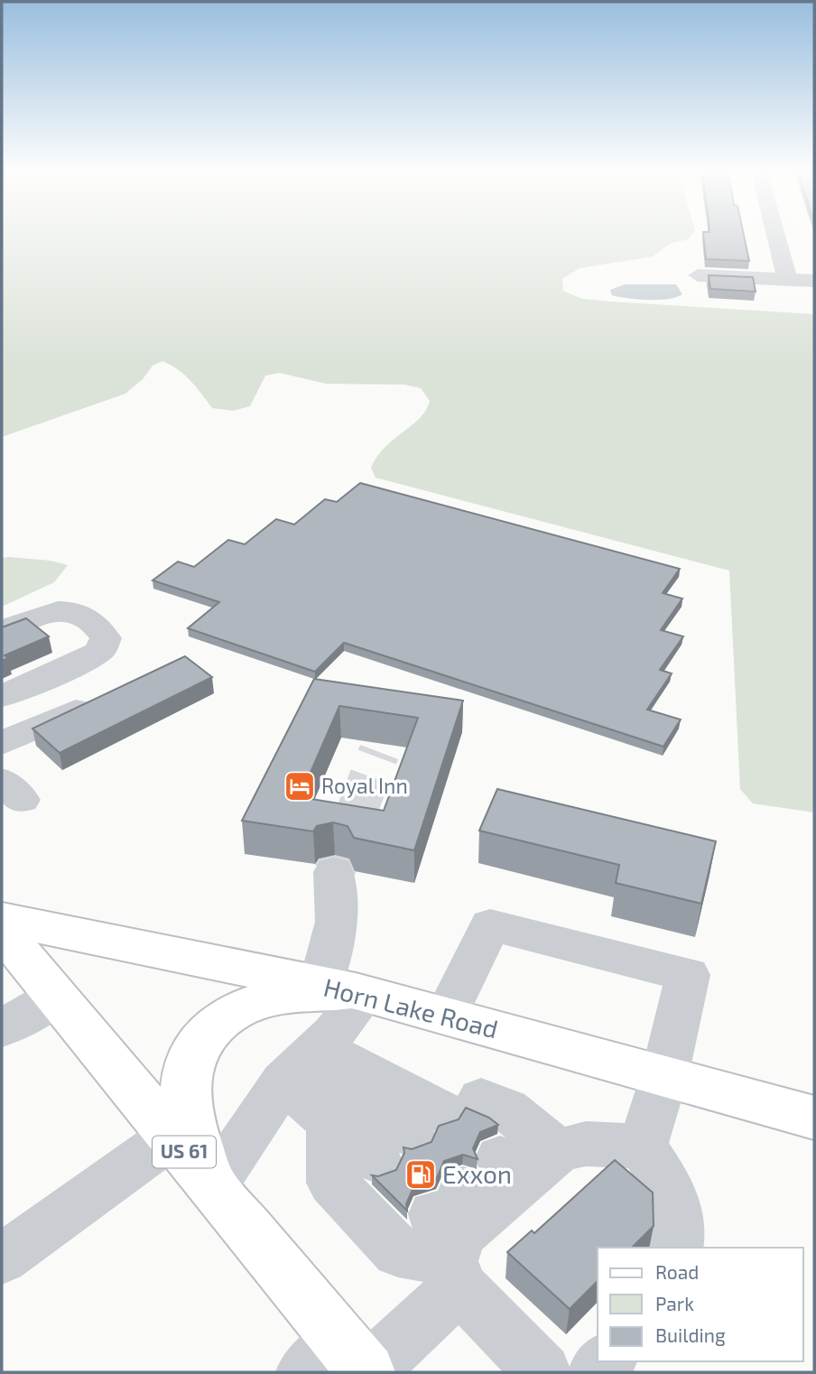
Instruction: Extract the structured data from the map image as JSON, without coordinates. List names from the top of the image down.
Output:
{
  "streets": {
    "main road": ["Horn Lake Road", "US 61"]
  },
  "crossings": [
    ["Horn Lake Road", "US 61"]
  ],
  "places": {
    "hotel": ["Royal Inn"],
    "fuel station": ["Exxon"]
  },
  "legend": ["Road", "Park", "Building"]
}
